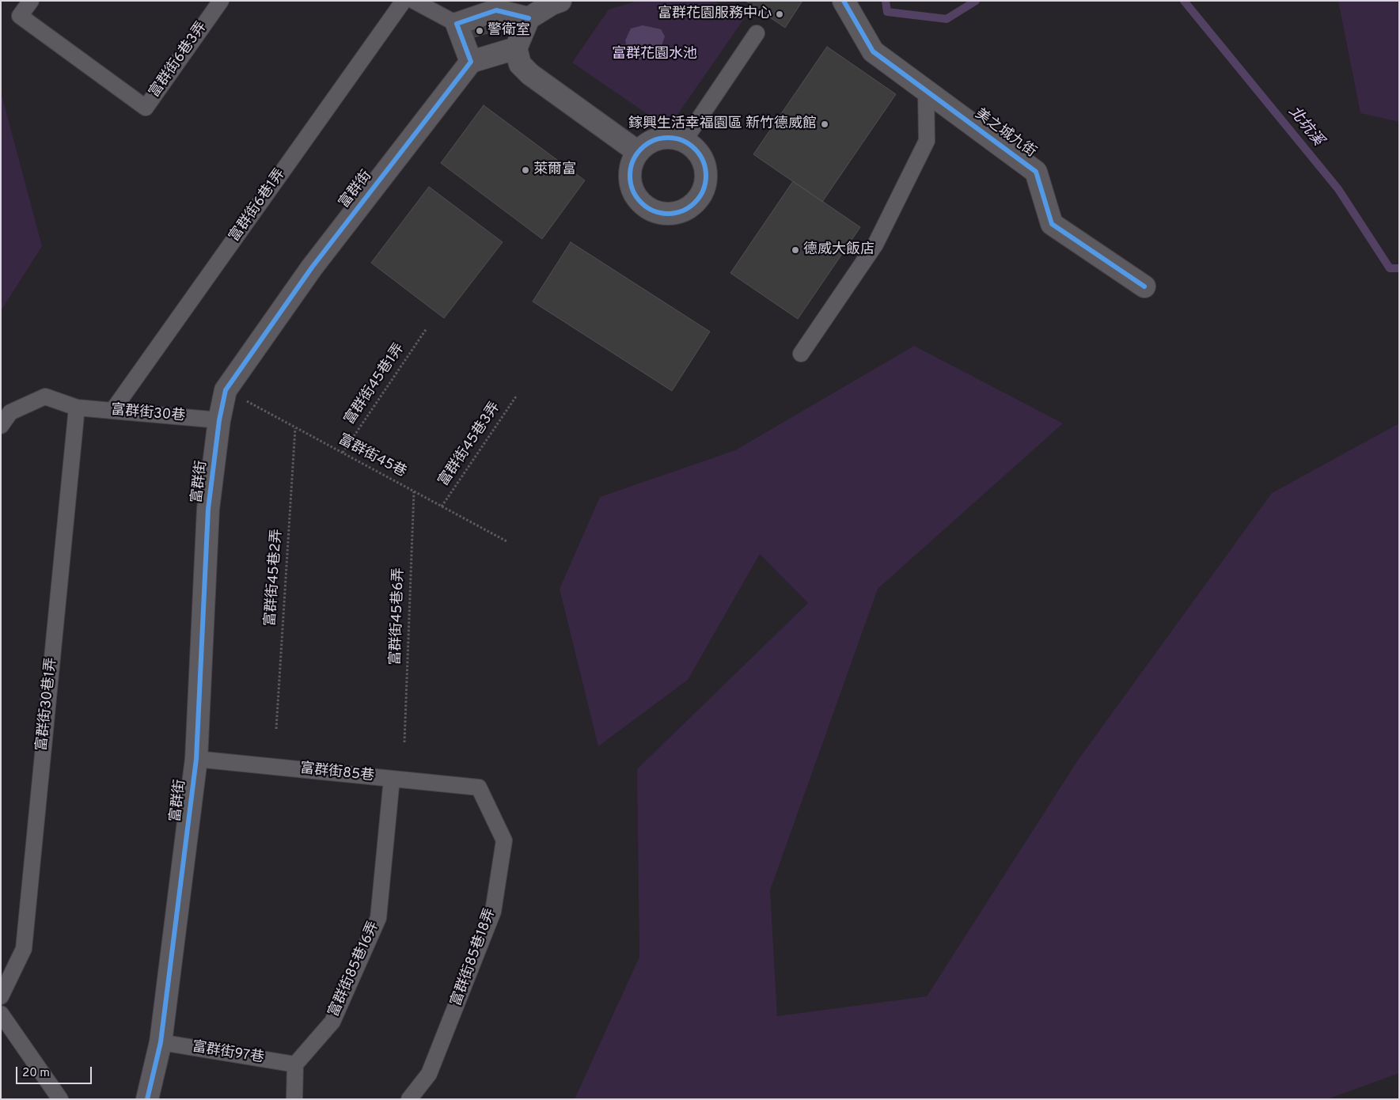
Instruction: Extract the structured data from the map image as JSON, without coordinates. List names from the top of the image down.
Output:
{
  "streets": {
    "street": ["美之城九街", "富群街"],
    "lane": [
      "富群街6巷3弄",
      "富群街6巷1弄",
      "富群街30巷",
      "富群街30巷1弄",
      "富群街85巷",
      "富群街85巷18弄",
      "富群街85巷16弄",
      "富群街97巷"
    ],
    "path": [
      "富群街45巷1弄",
      "富群街45巷3弄",
      "富群街45巷",
      "富群街45巷2弄",
      "富群街45巷6弄"
    ]
  },
  "crossings": [
    ["富群街", "富群街30巷"],
    ["富群街", "富群街45巷"],
    ["富群街", "富群街85巷"],
    ["富群街", "富群街97巷"],
    ["富群街6巷1弄", "富群街30巷"],
    ["富群街45巷1弄", "富群街45巷"],
    ["富群街30巷", "富群街30巷1弄"],
    ["富群街45巷3弄", "富群街45巷"],
    ["富群街45巷", "富群街45巷2弄"],
    ["富群街45巷", "富群街45巷6弄"],
    ["富群街85巷", "富群街85巷18弄"],
    ["富群街85巷", "富群街85巷16弄"],
    ["富群街85巷16弄", "富群街97巷"]
  ],
  "water": ["北坑溪"],
  "parks": ["富群花園水池"],
  "places": [
    "富群花園服務中心",
    "警衛室",
    "鎵興生活幸福園區 新竹德威館",
    "萊爾富",
    "德威大飯店"
  ],
  "scale_bar": "20 m"
}
